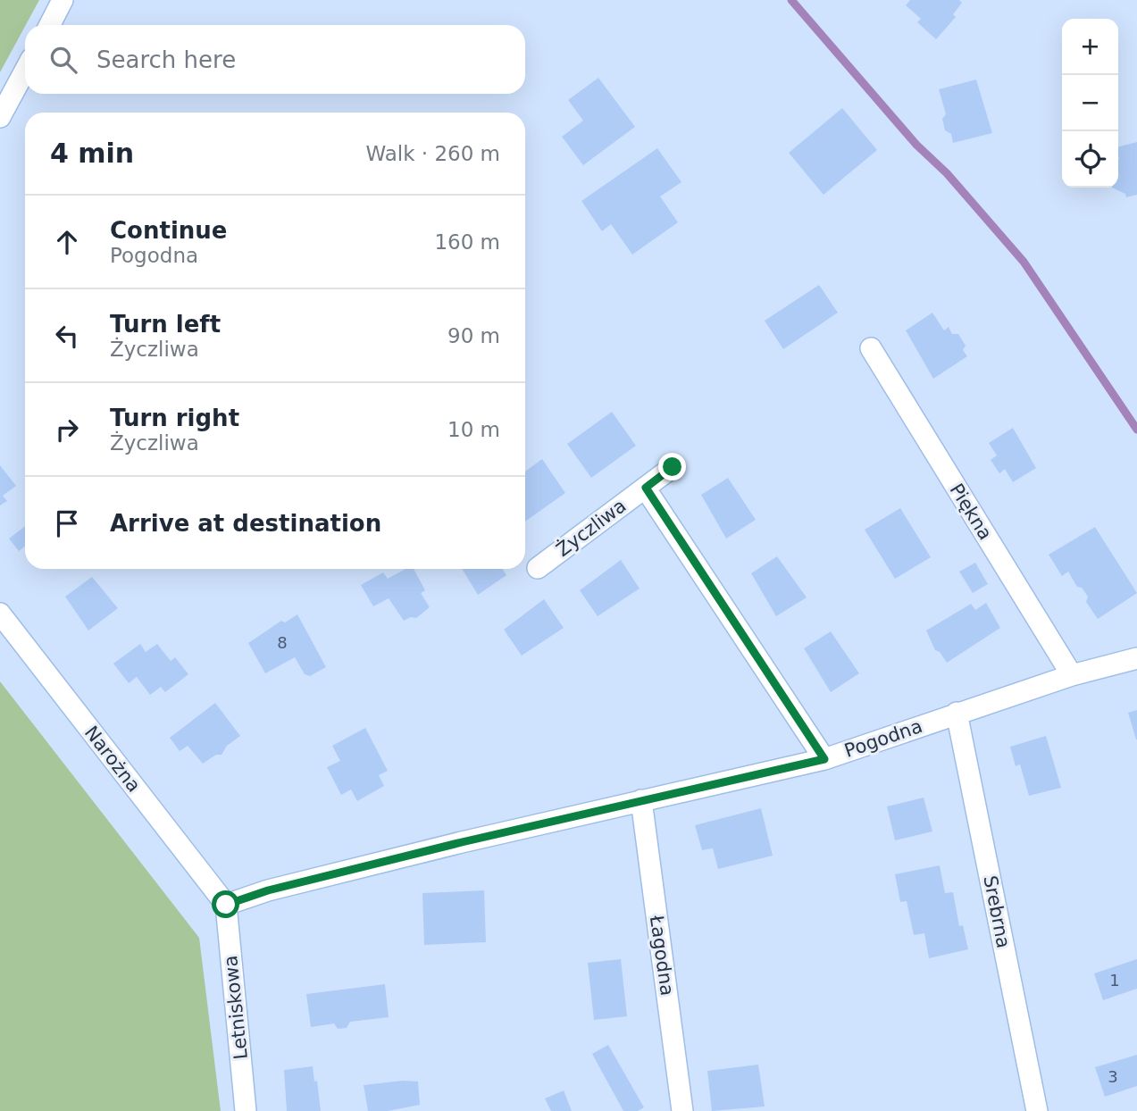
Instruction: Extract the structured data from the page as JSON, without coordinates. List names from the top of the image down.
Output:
{
  "streets": {
    "street": [
      "Piękna",
      "Życzliwa",
      "Pogodna",
      "Narożna",
      "Srebrna",
      "Łagodna",
      "Letniskowa"
    ]
  },
  "crossings": [
    ["Piękna", "Pogodna"],
    ["Życzliwa", "Pogodna"],
    ["Pogodna", "Narożna"],
    ["Pogodna", "Srebrna"],
    ["Pogodna", "Łagodna"],
    ["Pogodna", "Letniskowa"],
    ["Narożna", "Letniskowa"]
  ],
  "house_numbers": ["8", "1", "3"],
  "page": {
    "map_buttons": ["+", "−"],
    "search": "Search here",
    "heading": ["4 min", "Walk · 260 m"],
    "list": [
      ["Continue", "Pogodna", "160 m"],
      ["Turn left", "Życzliwa", "90 m"],
      ["Turn right", "Życzliwa", "10 m"],
      "Arrive at destination"
    ]
  }
}
